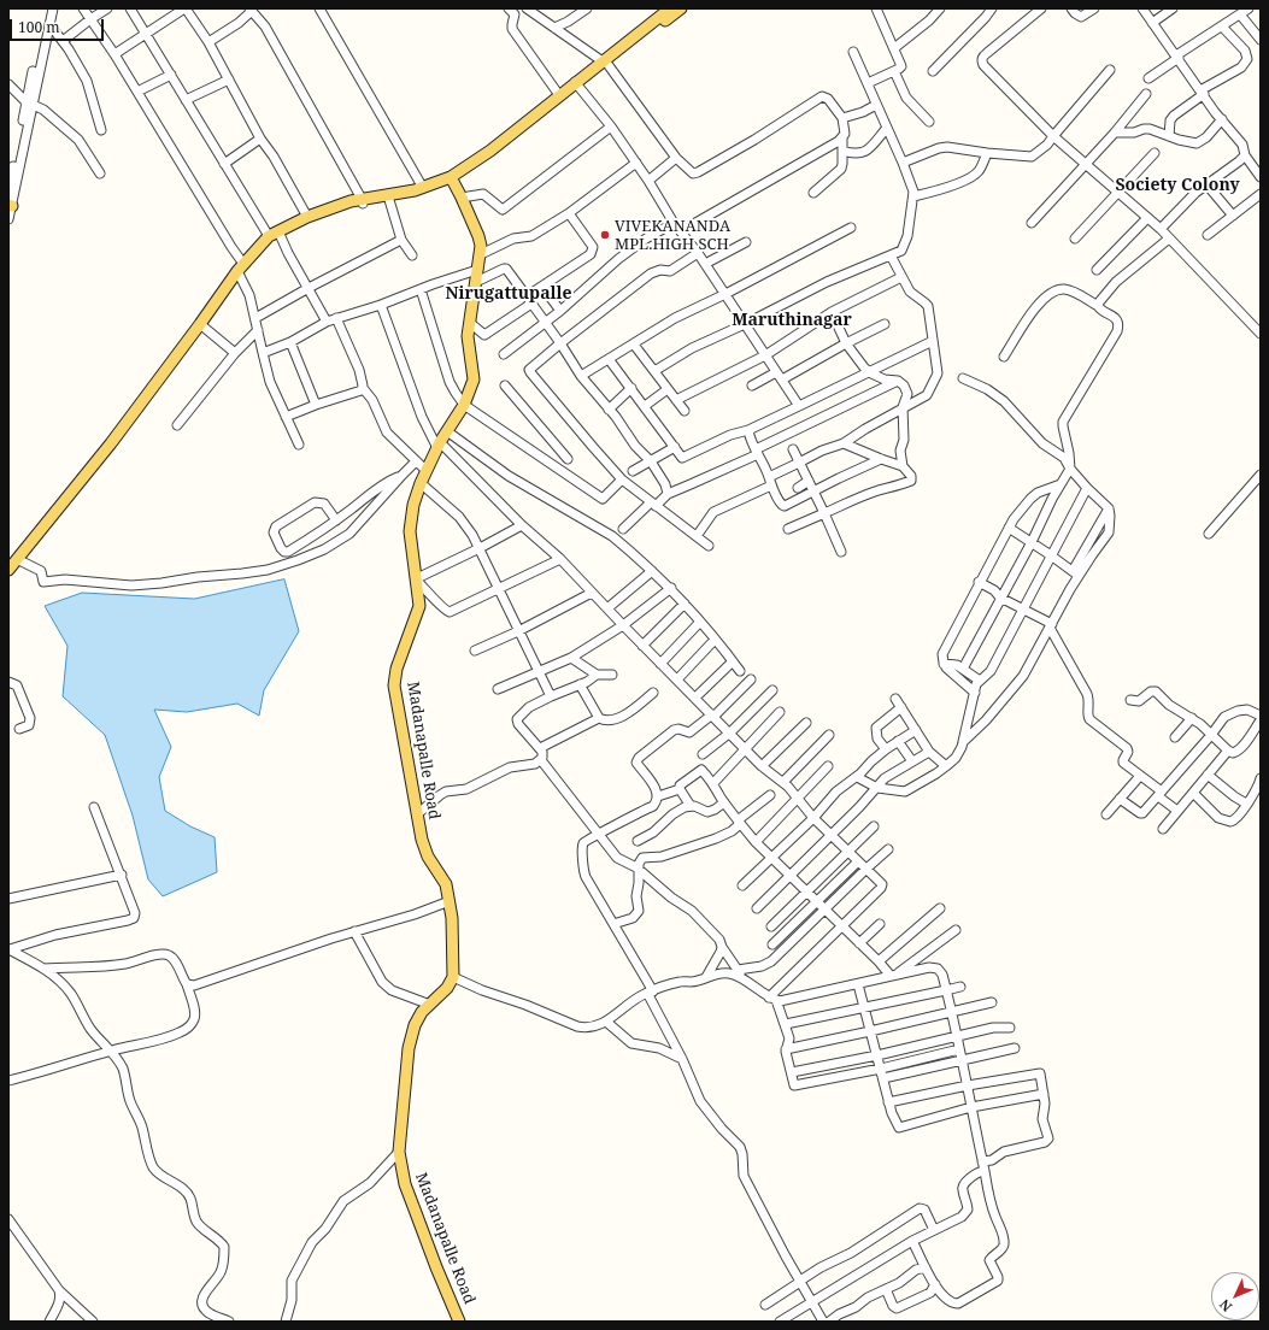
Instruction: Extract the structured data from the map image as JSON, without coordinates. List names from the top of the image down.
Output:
{
  "streets": {
    "main road": ["Madanapalle Road"]
  },
  "districts": ["Society Colony", "Nirugattupalle", "Maruthinagar"],
  "places": ["VIVEKANANDA MPL.HIGH SCH"],
  "scale_bar": "100 m",
  "north": "bottom left"
}
